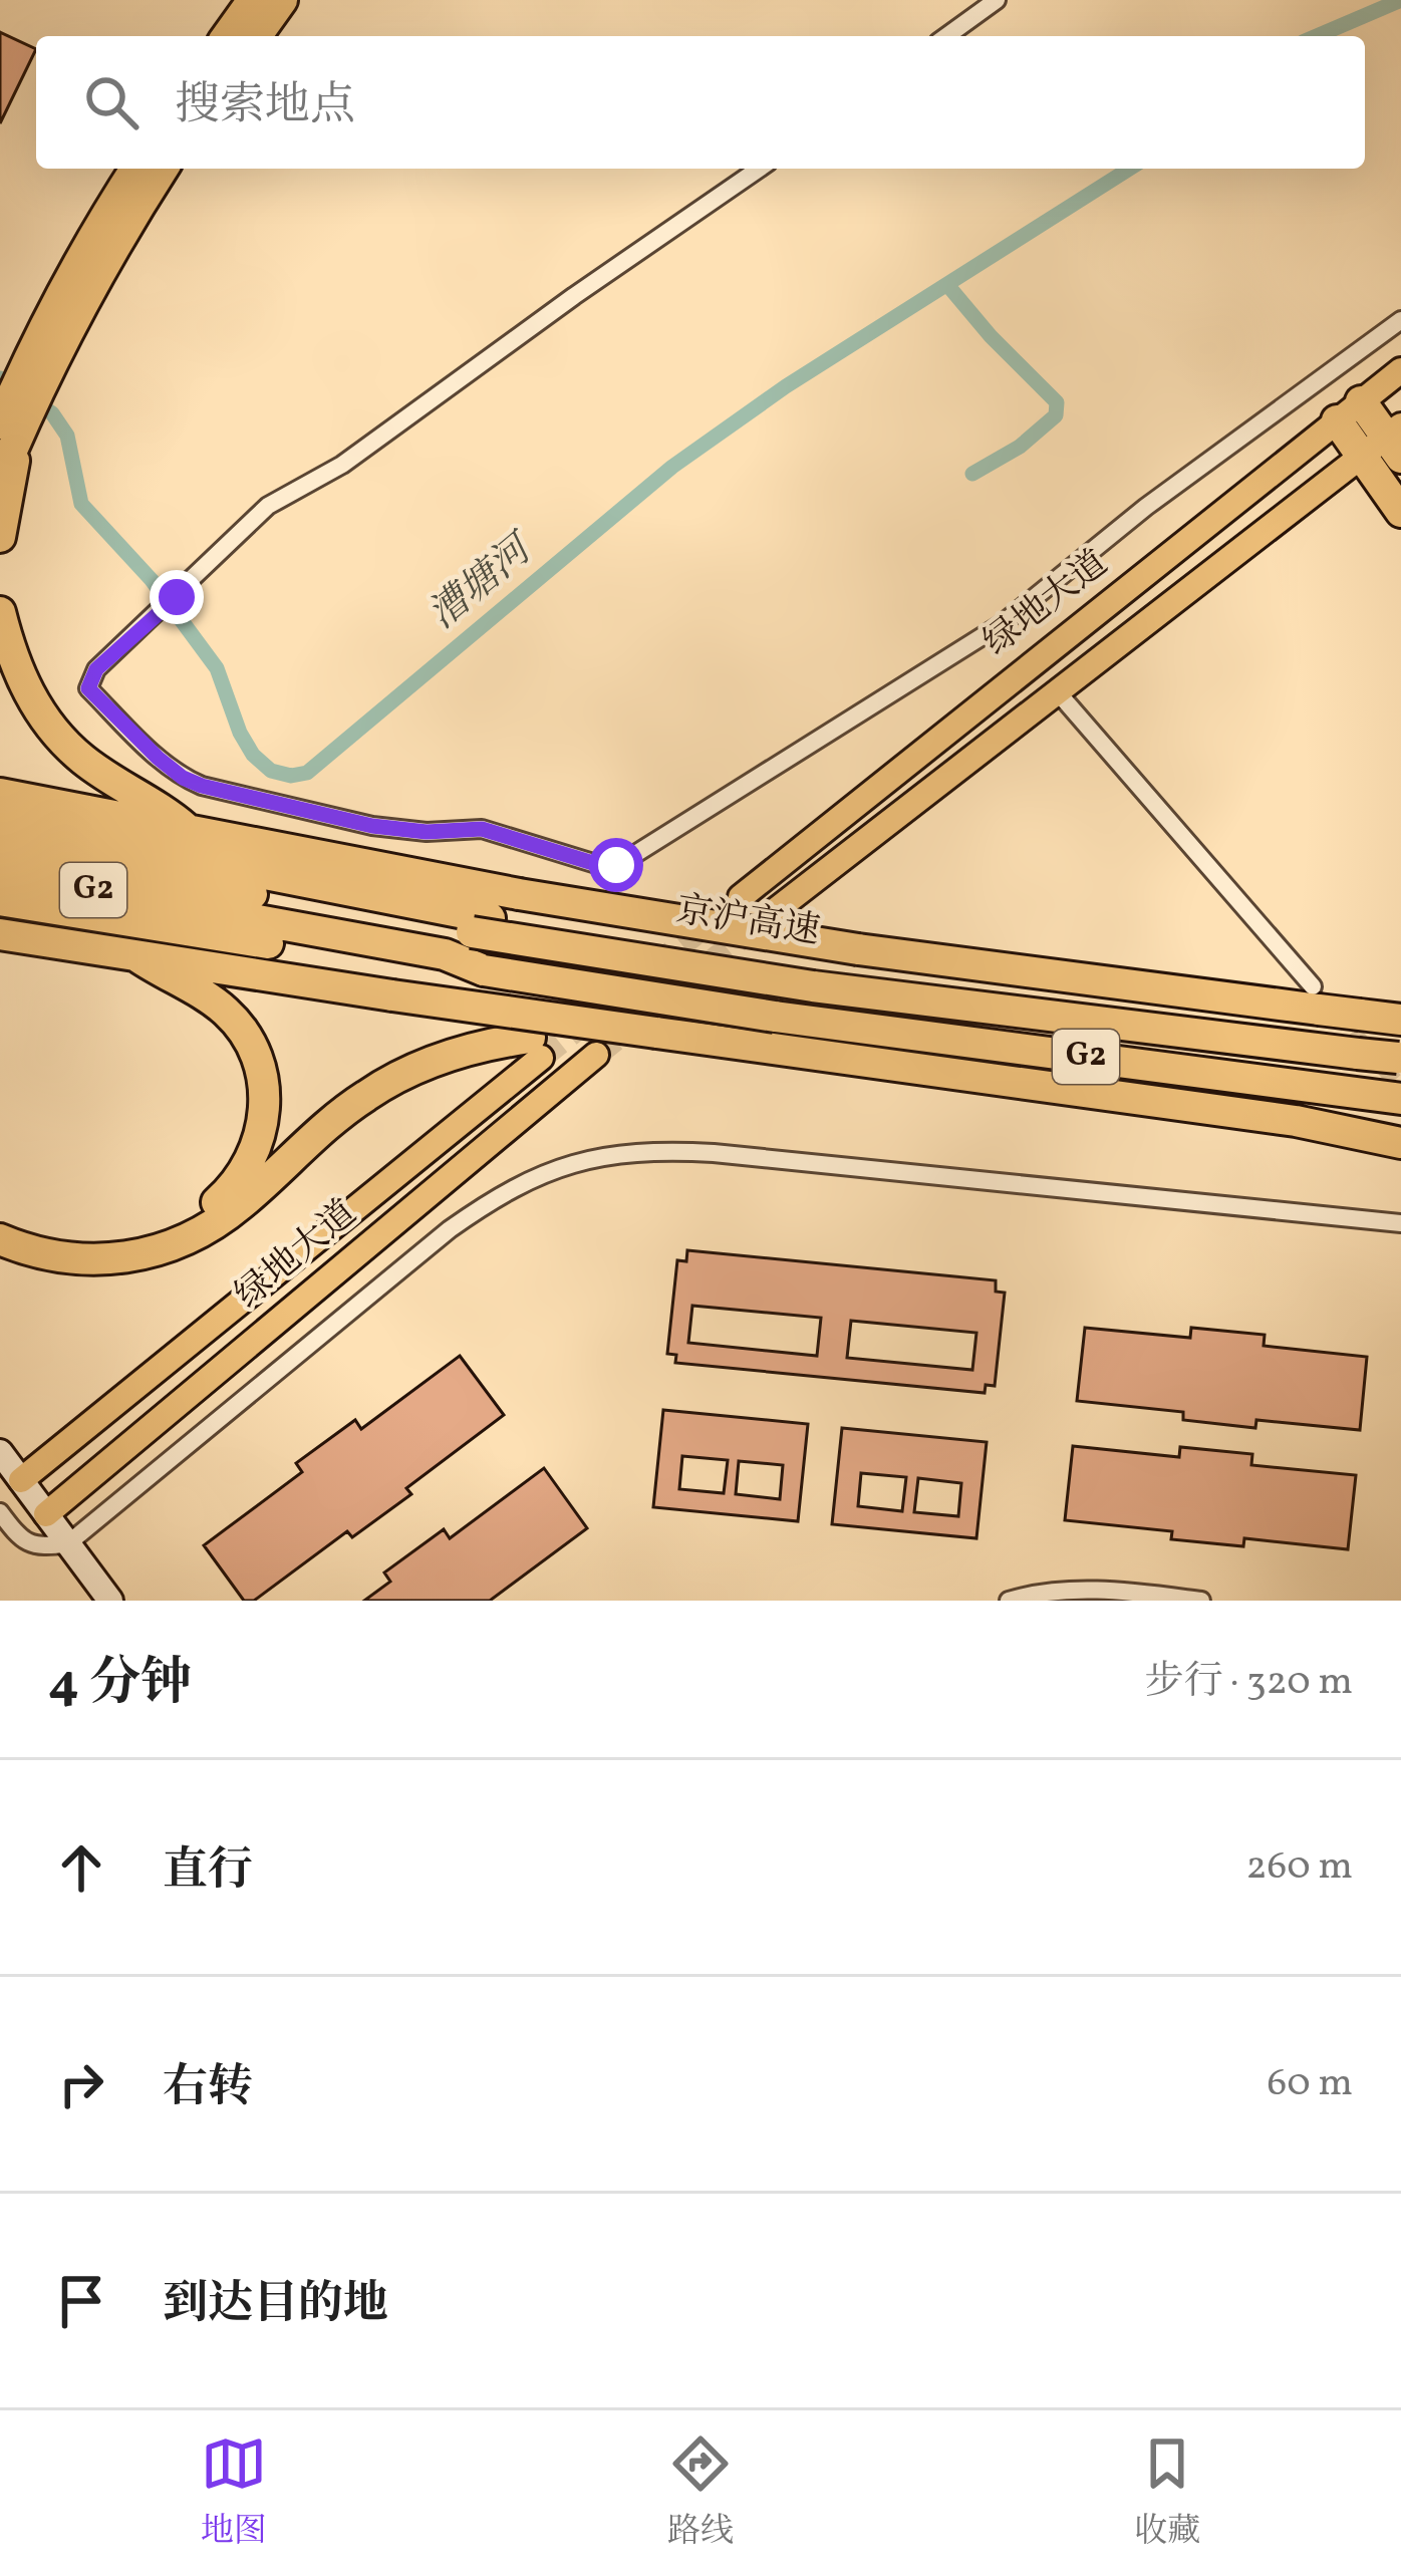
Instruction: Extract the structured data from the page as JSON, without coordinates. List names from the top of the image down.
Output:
{
  "streets": {
    "highway": ["G2", "京沪高速"],
    "main road": ["绿地大道"]
  },
  "water": ["漕塘河"],
  "page": {
    "search": "搜索地点",
    "heading": ["4 分钟", "步行 · 320 m"],
    "list": [
      ["直行", "260 m"],
      ["右转", "60 m"],
      "到达目的地"
    ],
    "nav": ["地图", "路线", "收藏"]
  }
}
